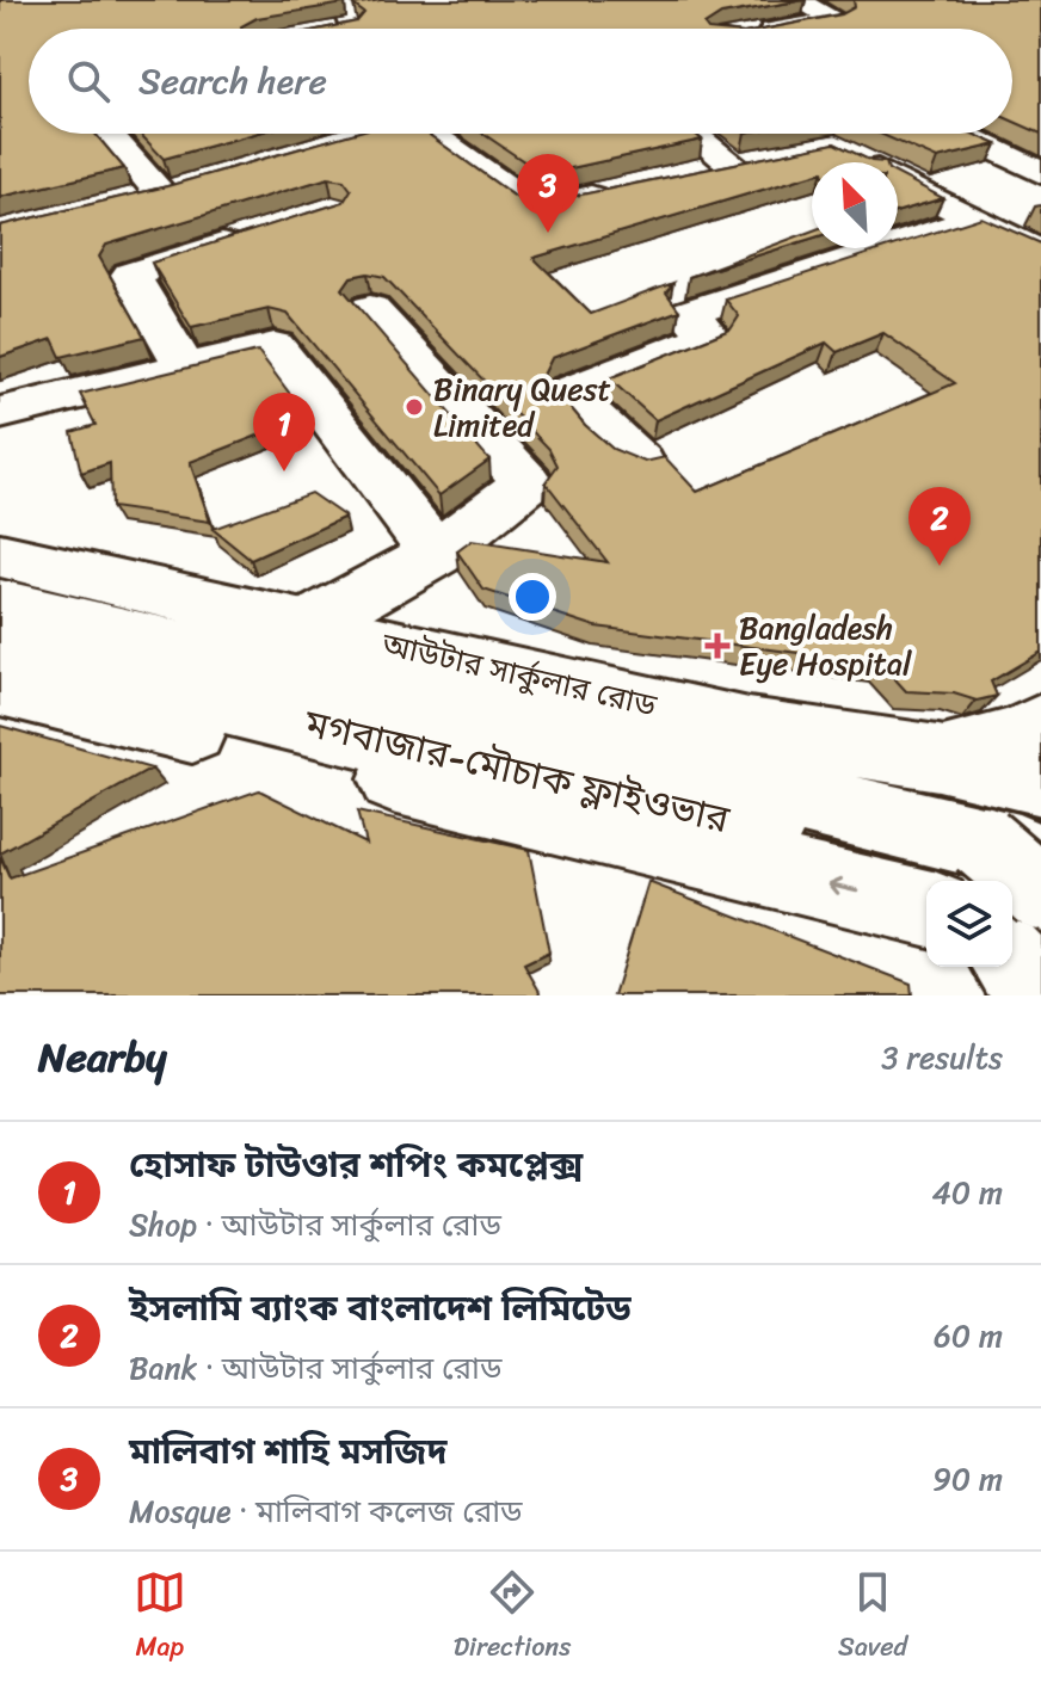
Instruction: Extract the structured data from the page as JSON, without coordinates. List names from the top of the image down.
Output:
{
  "streets": {
    "main road": ["আউটার সার্কুলার রোড", "মগবাজার-মৌচাক ফ্লাইওভার"]
  },
  "crossings": [
    ["আউটার সার্কুলার রোড", "মগবাজার-মৌচাক ফ্লাইওভার"]
  ],
  "places": {
    "other": ["Binary Quest Limited"],
    "health": ["Bangladesh Eye Hospital"]
  },
  "north": "top left",
  "page": {
    "search": "Search here",
    "pins": ["3", "1", "2"],
    "heading": ["Nearby", "3 results"],
    "list": [
      {
        "mark": "1",
        "name": "হোসাফ টাউওার শপিং কমপ্লেক্স",
        "note": "Shop · আউটার সার্কুলার রোড",
        "value": "40 m"
      },
      {
        "mark": "2",
        "name": "ইসলামি ব্যাংক বাংলাদেশ লিমিটেড",
        "note": "Bank · আউটার সার্কুলার রোড",
        "value": "60 m"
      },
      {
        "mark": "3",
        "name": "মালিবাগ শাহি মসজিদ",
        "note": "Mosque · মালিবাগ কলেজ রোড",
        "value": "90 m"
      }
    ],
    "nav": ["Map", "Directions", "Saved"]
  }
}
